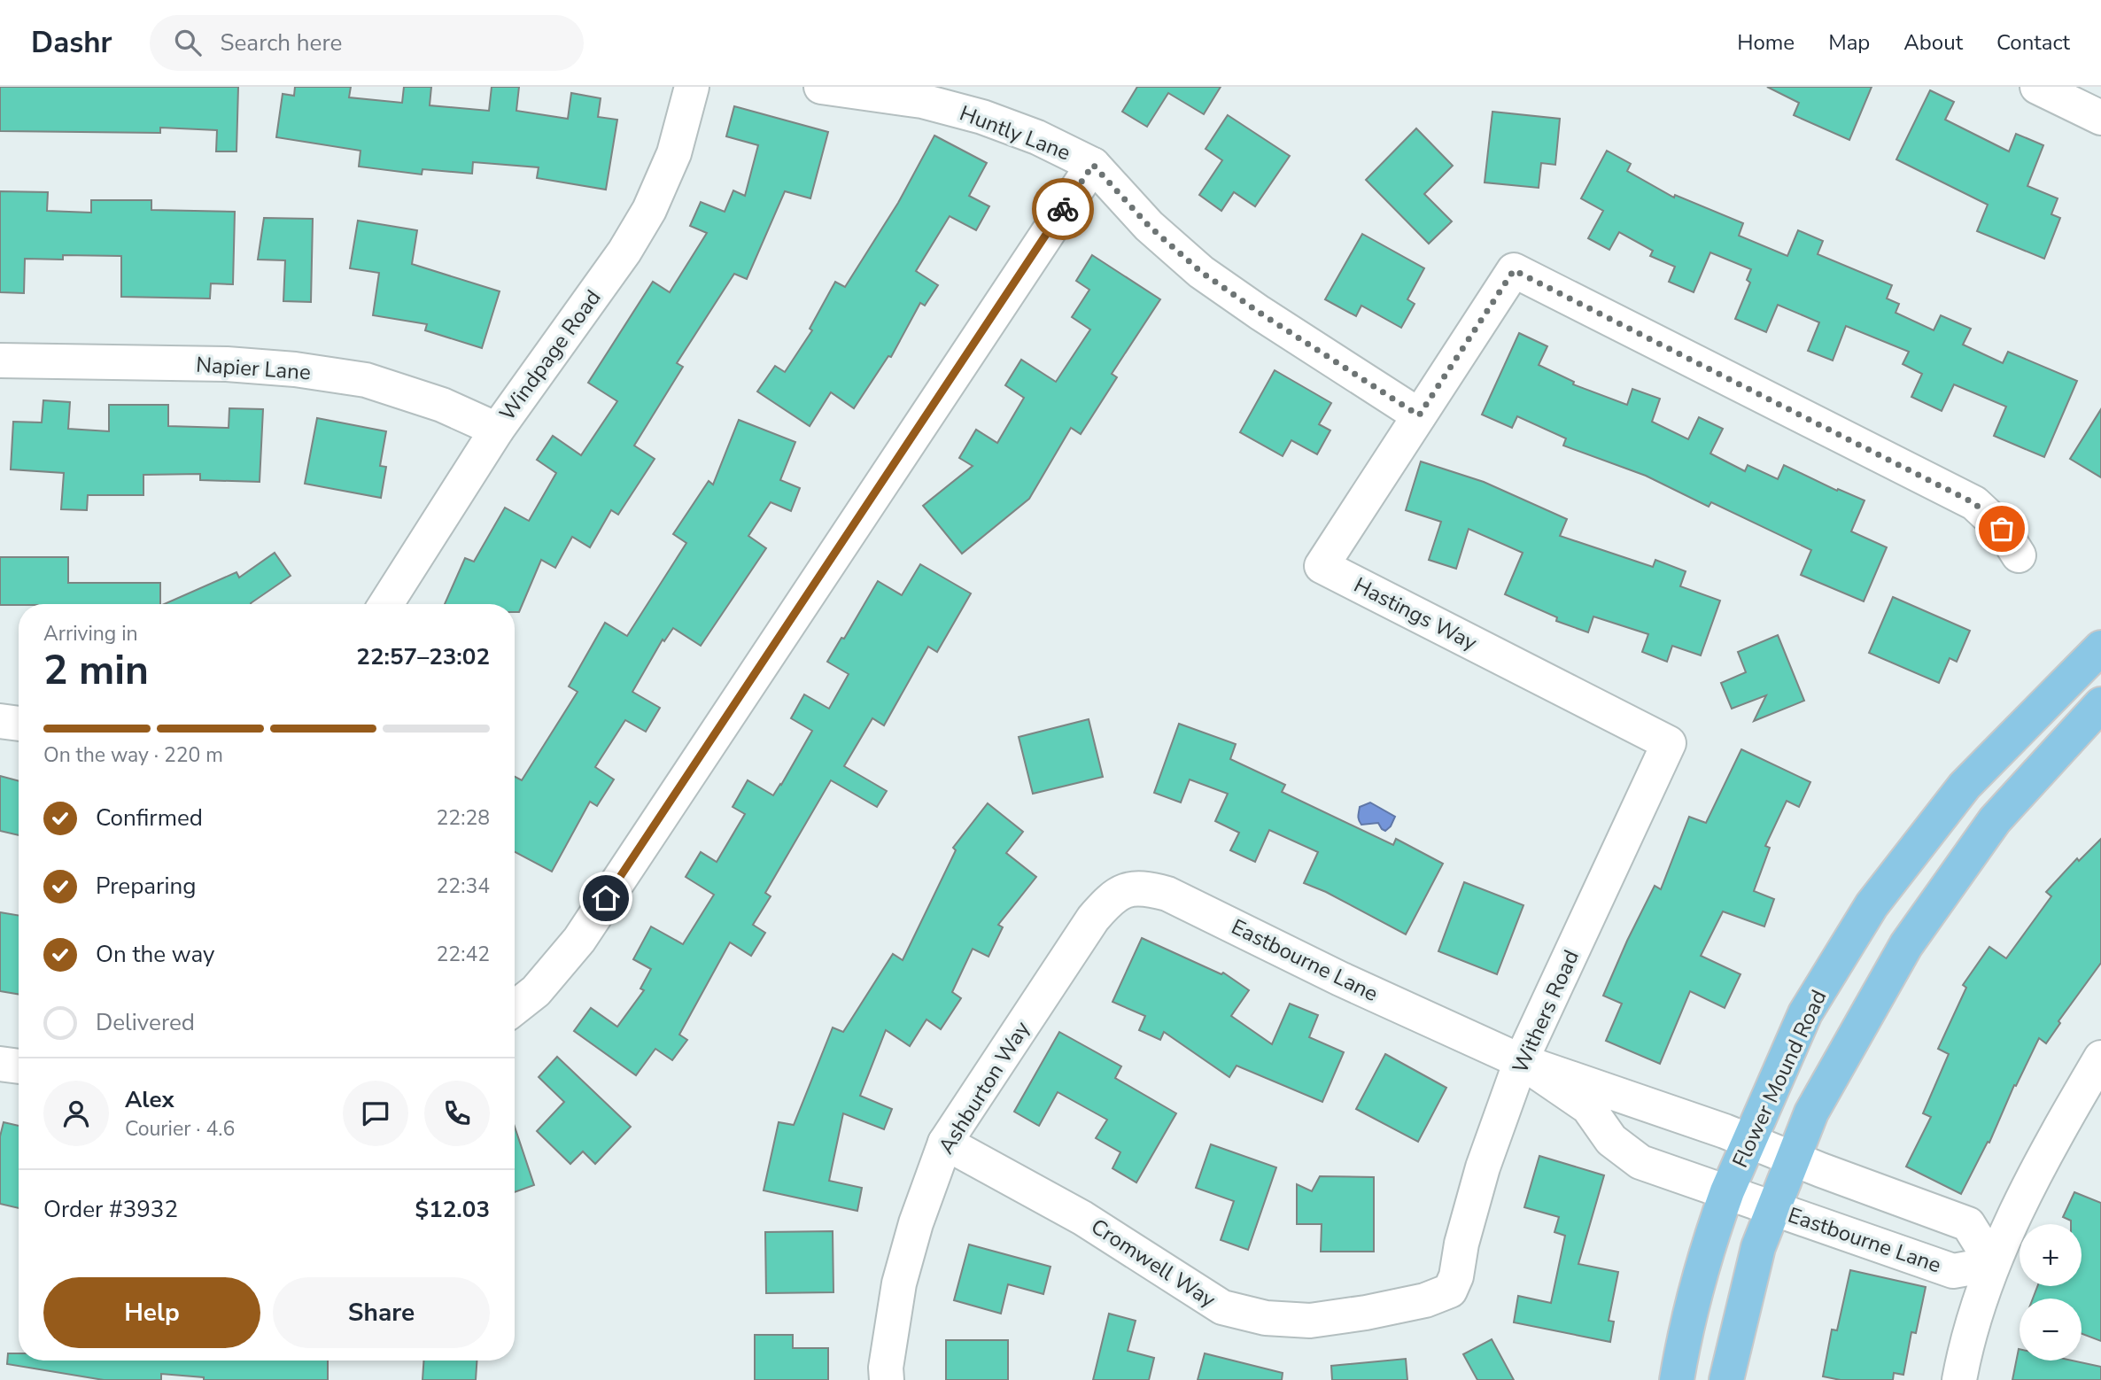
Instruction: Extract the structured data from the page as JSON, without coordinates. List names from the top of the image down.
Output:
{
  "streets": {
    "main road": ["Flower Mound Road"],
    "street": [
      "Huntly Lane",
      "Windpage Road",
      "Napier Lane",
      "Hastings Way",
      "Eastbourne Lane",
      "Withers Road",
      "Ashburton Way",
      "Cromwell Way"
    ]
  },
  "crossings": [
    ["Huntly Lane", "Hastings Way"],
    ["Windpage Road", "Napier Lane"],
    ["Hastings Way", "Withers Road"],
    ["Eastbourne Lane", "Withers Road"],
    ["Eastbourne Lane", "Flower Mound Road"],
    ["Eastbourne Lane", "Ashburton Way"],
    ["Withers Road", "Cromwell Way"],
    ["Ashburton Way", "Cromwell Way"]
  ],
  "page": {
    "header": "Dashr",
    "search": "Search here",
    "nav": [
      "Home",
      "Map",
      "About",
      "Contact"
    ],
    "heading": ["2 min", "Arriving in", "22:57–23:02"],
    "panel": [
      "Alex",
      "Courier · 4.6",
      "Order #3932",
      "$12.03"
    ],
    "bar": "On the way · 220 m",
    "list": [
      ["Confirmed", "22:28"],
      ["Preparing", "22:34"],
      ["On the way", "22:42"],
      "Delivered"
    ],
    "map_buttons": ["+", "−"],
    "buttons": ["Help", "Share"]
  }
}
